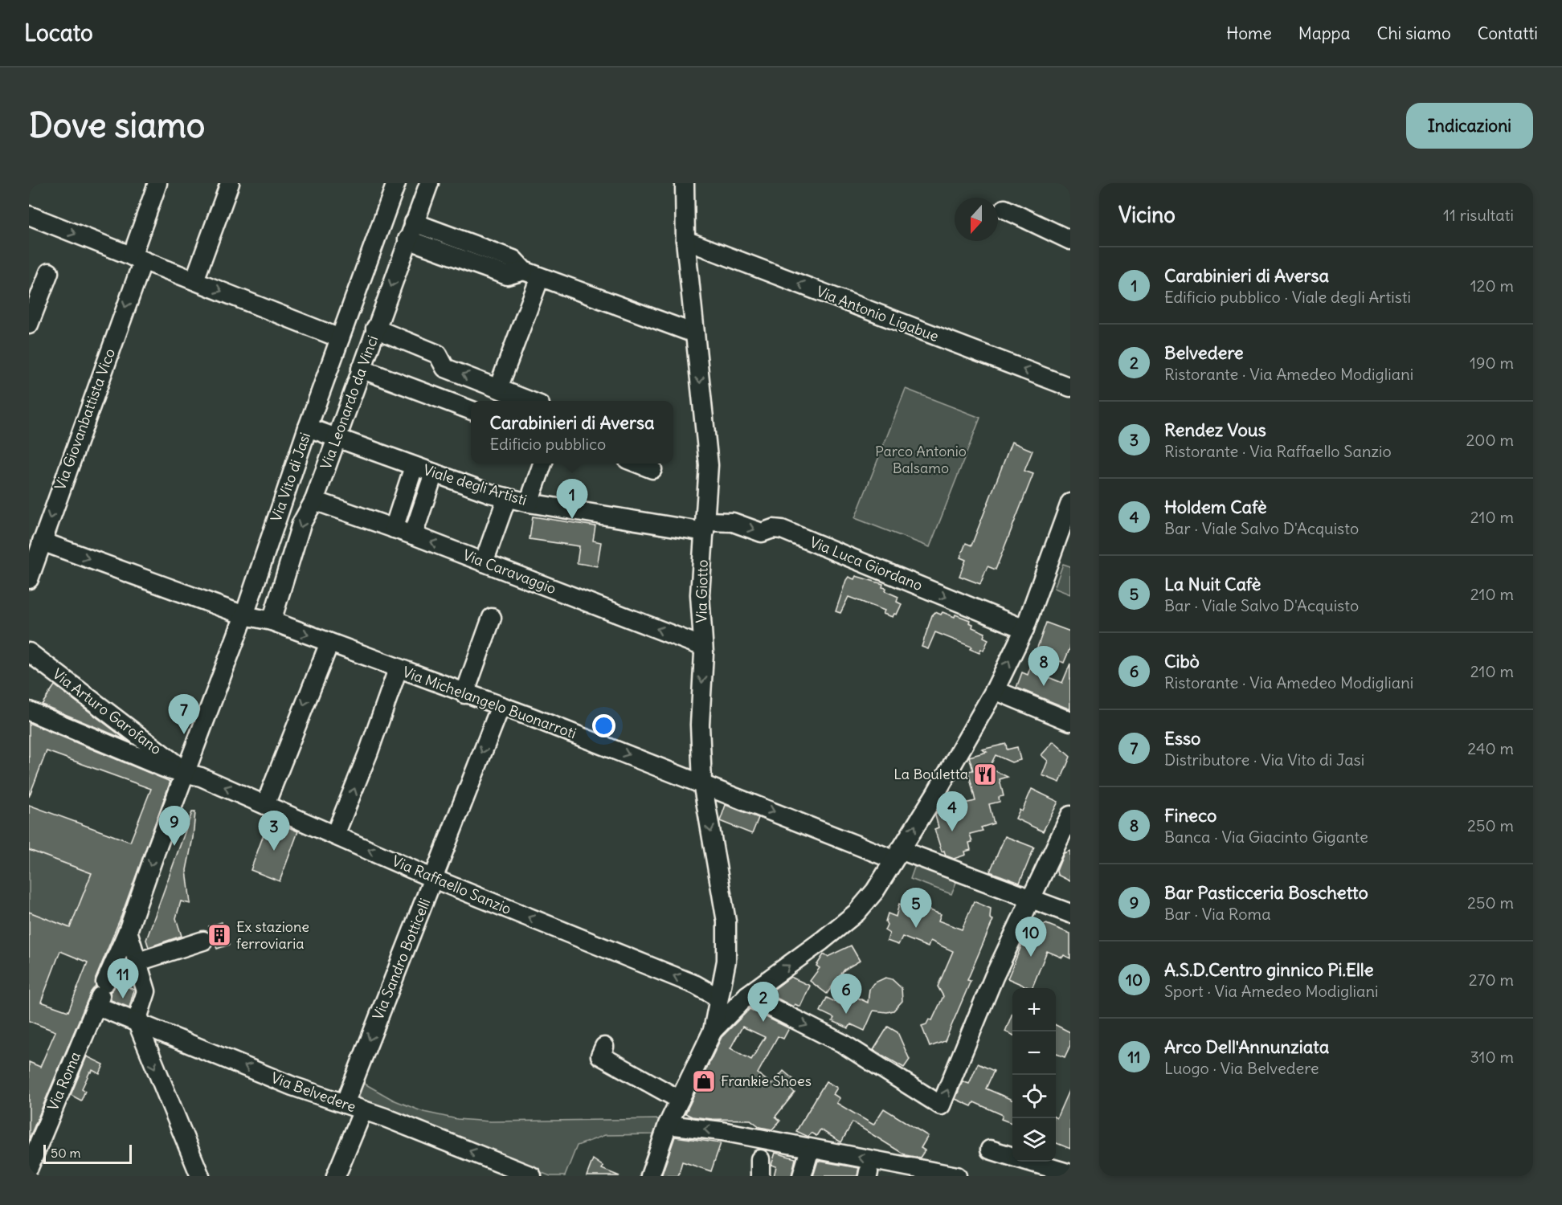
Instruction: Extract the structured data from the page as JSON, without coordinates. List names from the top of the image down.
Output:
{
  "streets": {
    "street": [
      "Via Antonio Ligabue",
      "Via Leonardo da Vinci",
      "Via Giovanbattista Vico",
      "Via Vito di Jasi",
      "Viale degli Artisti",
      "Via Luca Giordano",
      "Via Caravaggio",
      "Via Giotto",
      "Via Michelangelo Buonarroti",
      "Via Arturo Garofano",
      "Via Raffaello Sanzio",
      "Via Sandro Botticelli",
      "Via Roma",
      "Via Belvedere"
    ]
  },
  "crossings": [
    ["Via Antonio Ligabue", "Via Giotto"],
    ["Via Leonardo da Vinci", "Viale degli Artisti"],
    ["Via Leonardo da Vinci", "Via Caravaggio"],
    ["Via Leonardo da Vinci", "Via Michelangelo Buonarroti"],
    ["Via Giovanbattista Vico", "Via Michelangelo Buonarroti"],
    ["Via Vito di Jasi", "Viale degli Artisti"],
    ["Via Vito di Jasi", "Via Michelangelo Buonarroti"],
    ["Via Vito di Jasi", "Via Arturo Garofano"],
    ["Via Vito di Jasi", "Via Raffaello Sanzio"],
    ["Via Vito di Jasi", "Via Roma"],
    ["Viale degli Artisti", "Via Luca Giordano"],
    ["Viale degli Artisti", "Via Giotto"],
    ["Via Luca Giordano", "Via Giotto"],
    ["Via Caravaggio", "Via Giotto"],
    ["Via Giotto", "Via Michelangelo Buonarroti"],
    ["Via Giotto", "Via Raffaello Sanzio"],
    ["Via Michelangelo Buonarroti", "Via Sandro Botticelli"],
    ["Via Arturo Garofano", "Via Raffaello Sanzio"],
    ["Via Arturo Garofano", "Via Roma"],
    ["Via Raffaello Sanzio", "Via Sandro Botticelli"],
    ["Via Raffaello Sanzio", "Via Roma"],
    ["Via Sandro Botticelli", "Via Belvedere"],
    ["Via Roma", "Via Belvedere"]
  ],
  "one_way": [
    "Via Antonio Ligabue",
    "Via Giovanbattista Vico",
    "Via Luca Giordano",
    "Via Caravaggio",
    "Via Giotto",
    "Via Michelangelo Buonarroti",
    "Via Raffaello Sanzio",
    "Via Roma",
    "Via Belvedere"
  ],
  "parks": ["Parco Antonio Balsamo"],
  "places": {
    "restaurant": ["La Bouletta"],
    "building": ["Ex stazione ferroviaria"],
    "shop": ["Frankie Shoes"]
  },
  "scale_bar": "50 m",
  "north": "bottom",
  "page": {
    "header": "Locato",
    "nav": [
      "Home",
      "Mappa",
      "Chi siamo",
      "Contatti"
    ],
    "buttons": "Indicazioni",
    "title": "Dove siamo",
    "heading": ["Vicino", "11 risultati"],
    "list": [
      {
        "mark": "1",
        "name": "Carabinieri di Aversa",
        "note": "Edificio pubblico · Viale degli Artisti",
        "value": "120 m"
      },
      {
        "mark": "2",
        "name": "Belvedere",
        "note": "Ristorante · Via Amedeo Modigliani",
        "value": "190 m"
      },
      {
        "mark": "3",
        "name": "Rendez Vous",
        "note": "Ristorante · Via Raffaello Sanzio",
        "value": "200 m"
      },
      {
        "mark": "4",
        "name": "Holdem Cafè",
        "note": "Bar · Viale Salvo D'Acquisto",
        "value": "210 m"
      },
      {
        "mark": "5",
        "name": "La Nuit Cafè",
        "note": "Bar · Viale Salvo D'Acquisto",
        "value": "210 m"
      },
      {
        "mark": "6",
        "name": "Cibò",
        "note": "Ristorante · Via Amedeo Modigliani",
        "value": "210 m"
      },
      {
        "mark": "7",
        "name": "Esso",
        "note": "Distributore · Via Vito di Jasi",
        "value": "240 m"
      },
      {
        "mark": "8",
        "name": "Fineco",
        "note": "Banca · Via Giacinto Gigante",
        "value": "250 m"
      },
      {
        "mark": "9",
        "name": "Bar Pasticceria Boschetto",
        "note": "Bar · Via Roma",
        "value": "250 m"
      },
      {
        "mark": "10",
        "name": "A.S.D.Centro ginnico Pi.Elle",
        "note": "Sport · Via Amedeo Modigliani",
        "value": "270 m"
      },
      {
        "mark": "11",
        "name": "Arco Dell'Annunziata",
        "note": "Luogo · Via Belvedere",
        "value": "310 m"
      }
    ],
    "popup": ["Carabinieri di Aversa", "Edificio pubblico"],
    "pins": [
      "1",
      "8",
      "7",
      "4",
      "9",
      "3",
      "5",
      "10",
      "11",
      "6",
      "2"
    ],
    "map_buttons": ["+", "−"],
    "scale": "50 m"
  }
}
